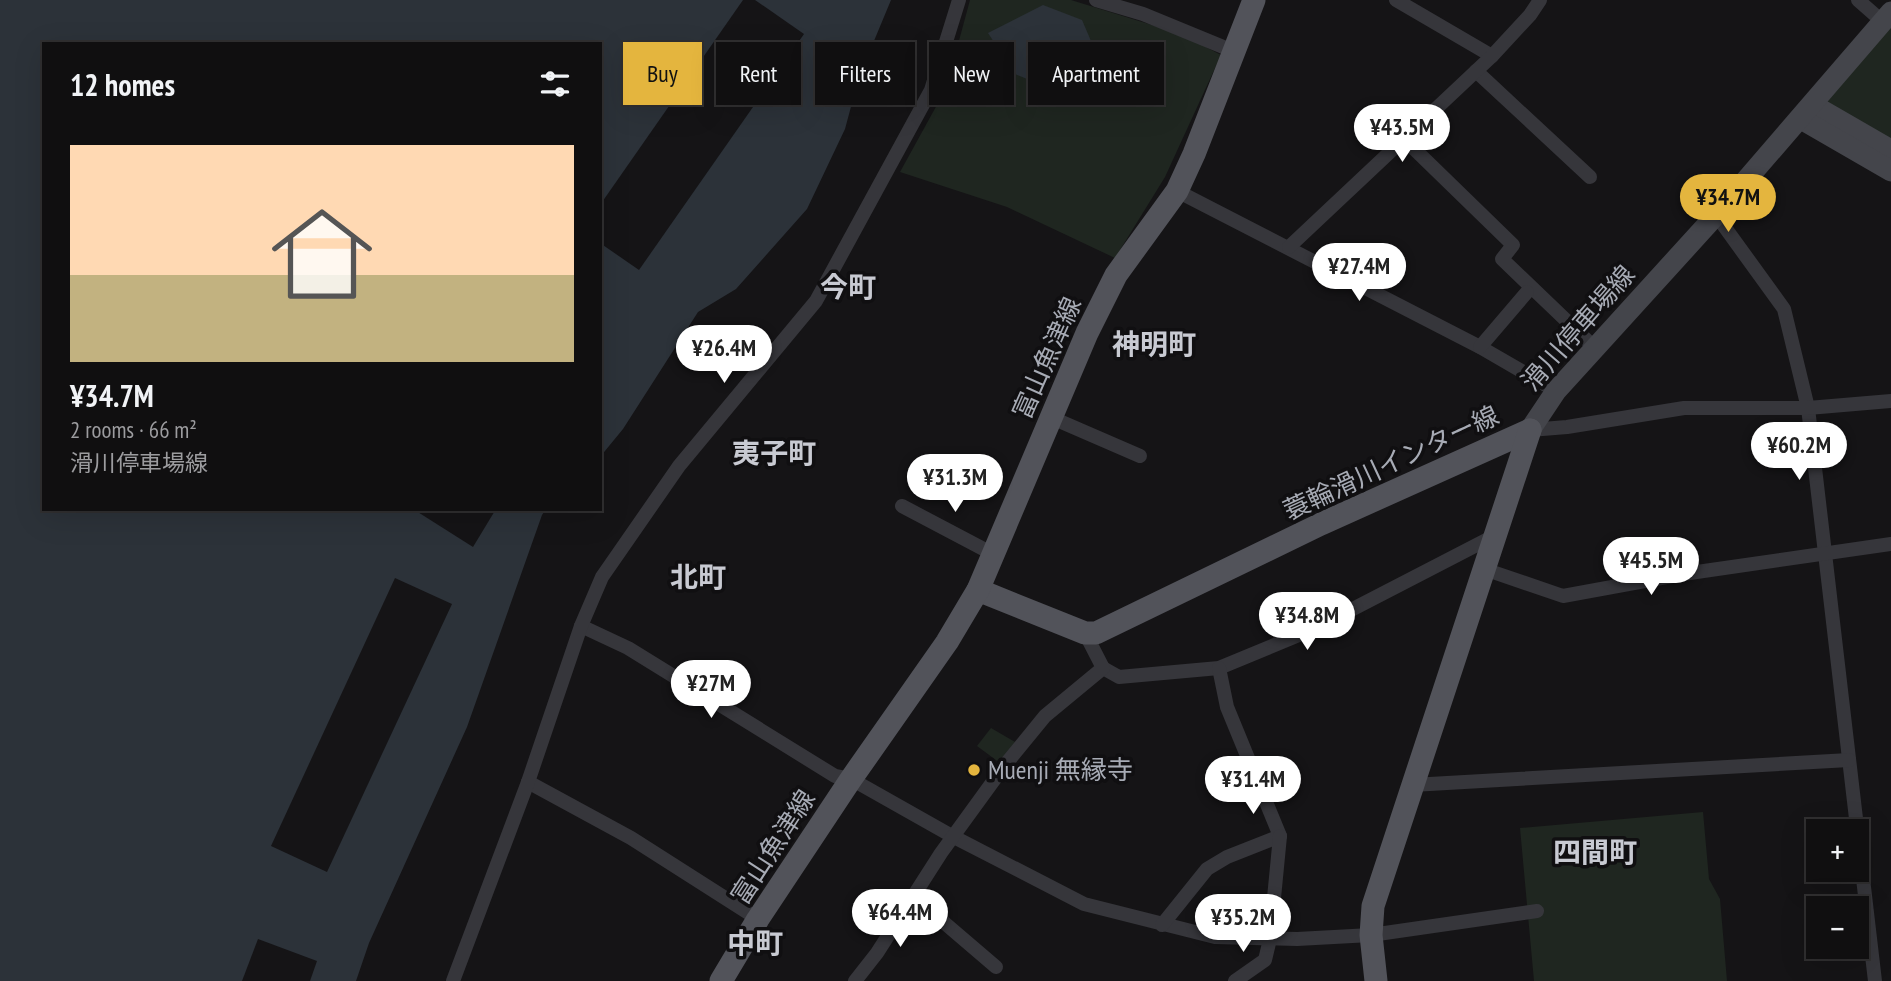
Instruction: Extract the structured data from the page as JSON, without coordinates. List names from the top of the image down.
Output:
{
  "streets": {
    "main road": ["滑川停車場線", "富山魚津線", "蓑輪滑川インター線"]
  },
  "crossings": [
    ["滑川停車場線", "蓑輪滑川インター線"]
  ],
  "districts": [
    "今町",
    "神明町",
    "夷子町",
    "北町",
    "四間町",
    "中町"
  ],
  "places": ["Muenji 無縁寺"],
  "page": {
    "chip": [
      "Buy",
      "Rent",
      "Filters",
      "New",
      "Apartment"
    ],
    "heading": "12 homes",
    "price": [
      "¥43.5M",
      "¥34.7M",
      "¥27.4M",
      "¥26.4M",
      "¥60.2M",
      "¥31.3M",
      "¥45.5M",
      "¥34.8M",
      "¥27M",
      "¥31.4M",
      "¥64.4M",
      "¥35.2M"
    ],
    "list": [
      {
        "name": "¥34.7M",
        "note": "2 rooms · 66 m² · 滑川停車場線"
      }
    ],
    "map_buttons": ["+", "−"]
  }
}
